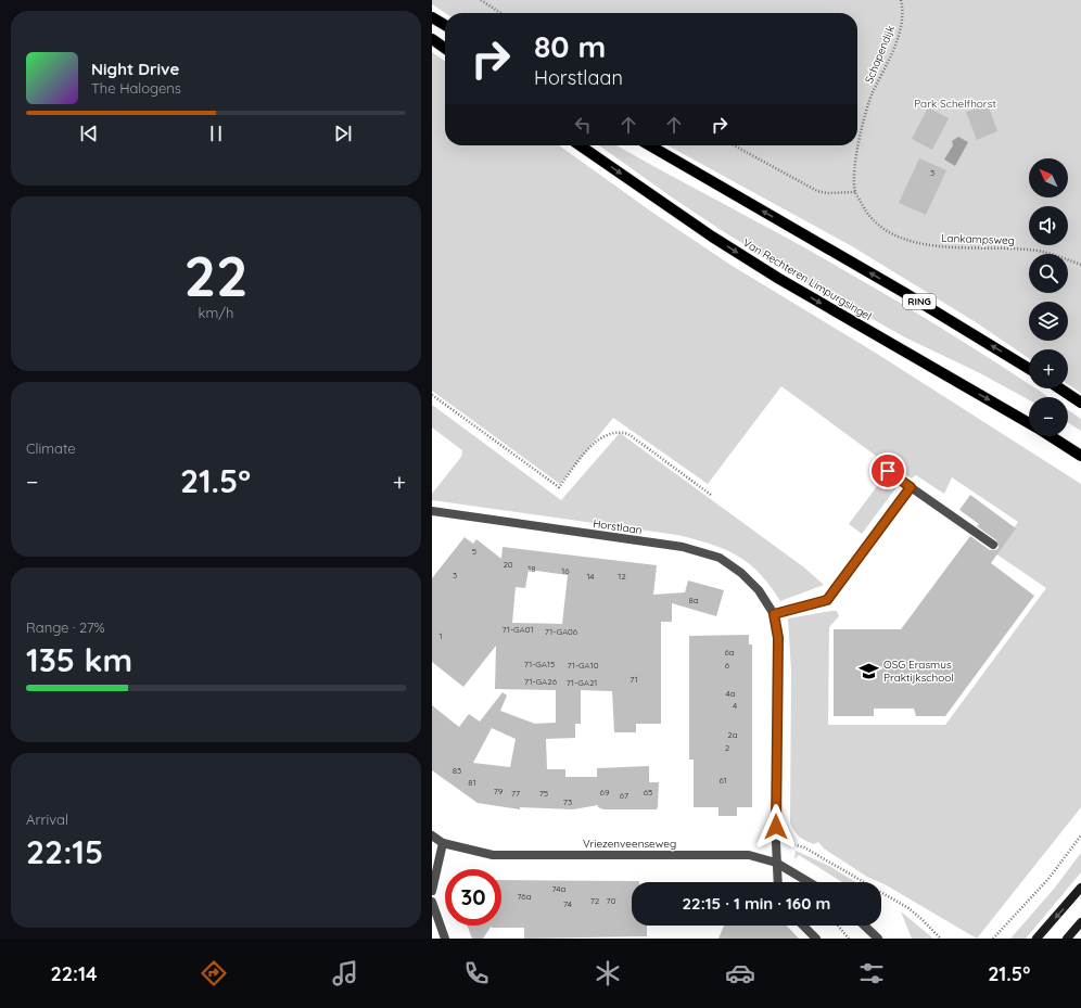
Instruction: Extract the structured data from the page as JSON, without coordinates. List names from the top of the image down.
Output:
{
  "streets": {
    "main road": ["Van Rechteren Limpurgsingel", "RING"],
    "street": ["Horstlaan", "Vriezenveenseweg"],
    "path": ["Schapendijk", "Lankampsweg"]
  },
  "crossings": [
    ["Schapendijk", "Lankampsweg"],
    ["Horstlaan", "Vriezenveenseweg"]
  ],
  "parks": ["Park Schelfhorst"],
  "places": {
    "school or university": ["OSG Erasmus Praktijkschool"]
  },
  "house_numbers": [
    "3",
    "5",
    "20",
    "18",
    "16",
    "3",
    "14",
    "12",
    "8a",
    "71-GA01",
    "71-GA06",
    "1",
    "6a",
    "71-GA15",
    "71-GA10",
    "6",
    "71",
    "71-GA26",
    "71-GA21",
    "4a",
    "4",
    "2a",
    "2",
    "83",
    "61",
    "81",
    "79",
    "69",
    "65",
    "77",
    "75",
    "67",
    "73",
    "74a",
    "76a",
    "72",
    "70",
    "74"
  ],
  "north": "top left",
  "page": {
    "turn": ["80 m", "Horstlaan"],
    "song": ["Night Drive", "The Halogens"],
    "map_buttons": ["+", "−"],
    "tile": [
      ["22", "km/h"],
      "Climate",
      ["Range · 27%", "135 km"],
      ["Arrival", "22:15"]
    ],
    "heat": ["−", "21.5°", "+"],
    "limit": "30",
    "trip": "22:15 · 1 min · 160 m",
    "tabs": ["22:14", "21.5°"]
  }
}
